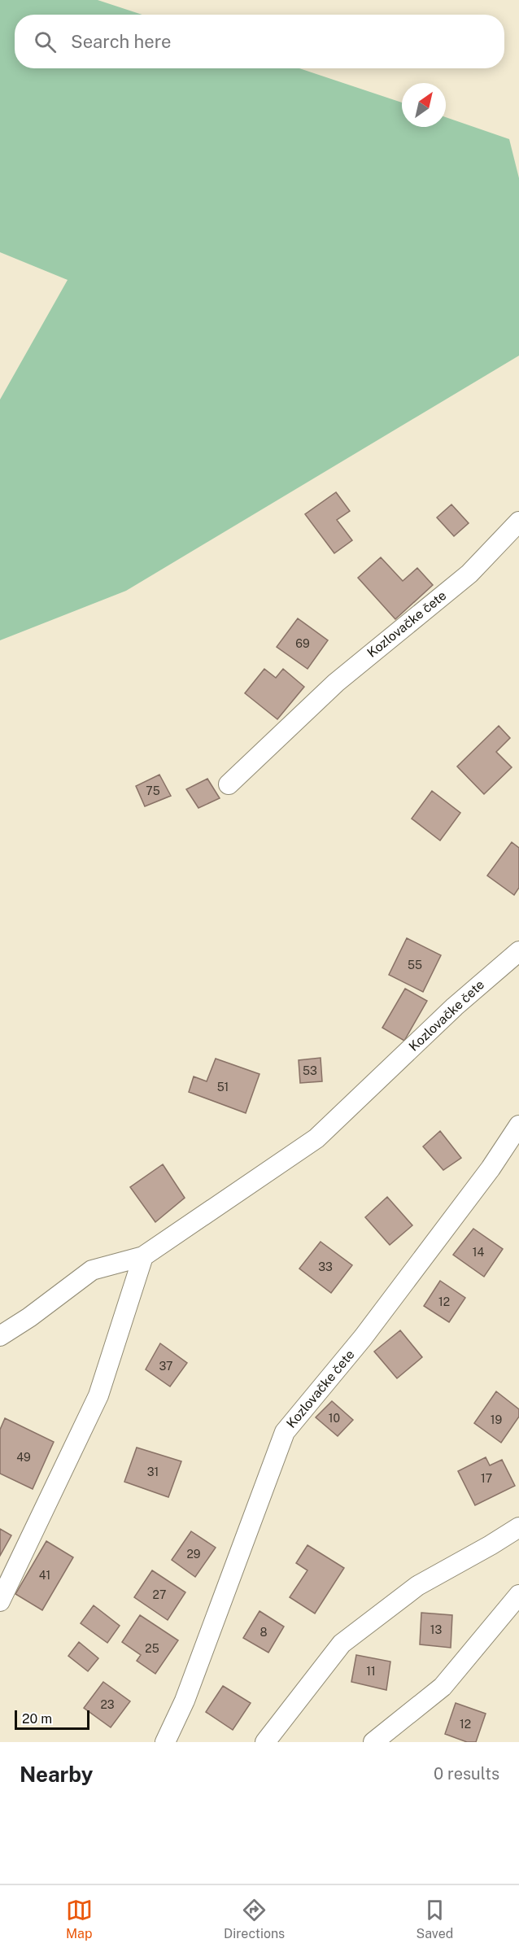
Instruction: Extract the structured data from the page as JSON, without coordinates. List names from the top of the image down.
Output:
{
  "streets": {
    "street": ["Kozlovačke čete"]
  },
  "house_numbers": [
    "69",
    "75",
    "55",
    "53",
    "51",
    "14",
    "33",
    "12",
    "37",
    "10",
    "19",
    "49",
    "31",
    "17",
    "29",
    "41",
    "27",
    "13",
    "8",
    "25",
    "11",
    "23",
    "12"
  ],
  "scale_bar": "20 m",
  "north": "top right",
  "page": {
    "search": "Search here",
    "scale": "20 m",
    "heading": ["Nearby", "0 results"],
    "nav": ["Map", "Directions", "Saved"]
  }
}
